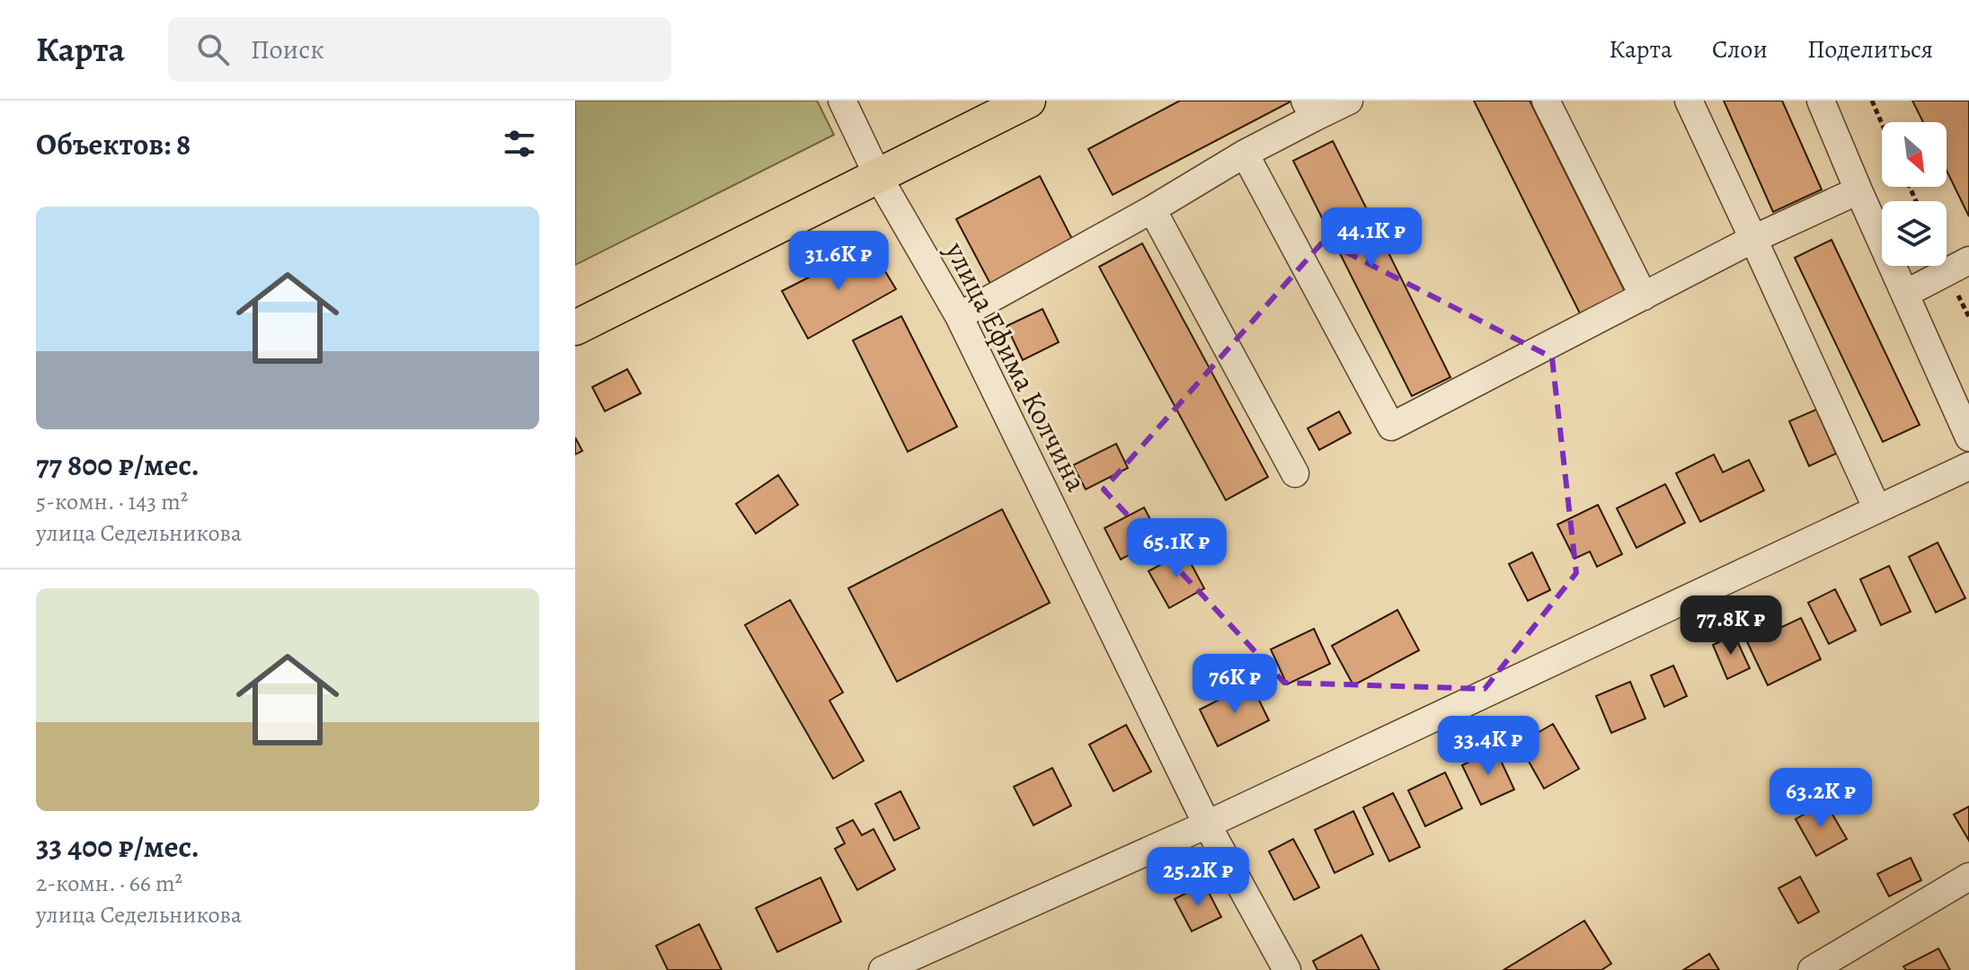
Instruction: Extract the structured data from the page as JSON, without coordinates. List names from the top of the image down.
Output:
{
  "streets": {
    "street": ["улица Ефима Колчина"]
  },
  "north": "bottom right",
  "page": {
    "header": "Карта",
    "search": "Поиск",
    "nav": ["Карта", "Слои", "Поделиться"],
    "heading": "Объектов: 8",
    "list": [
      {
        "name": "77 800 ₽/мес.",
        "note": "5-комн. · 143 m² · улица Седельникова"
      },
      {
        "name": "33 400 ₽/мес.",
        "note": "2-комн. · 66 m² · улица Седельникова"
      }
    ],
    "price": [
      "44.1K ₽",
      "31.6K ₽",
      "65.1K ₽",
      "77.8K ₽",
      "76K ₽",
      "33.4K ₽",
      "63.2K ₽",
      "25.2K ₽"
    ]
  }
}
